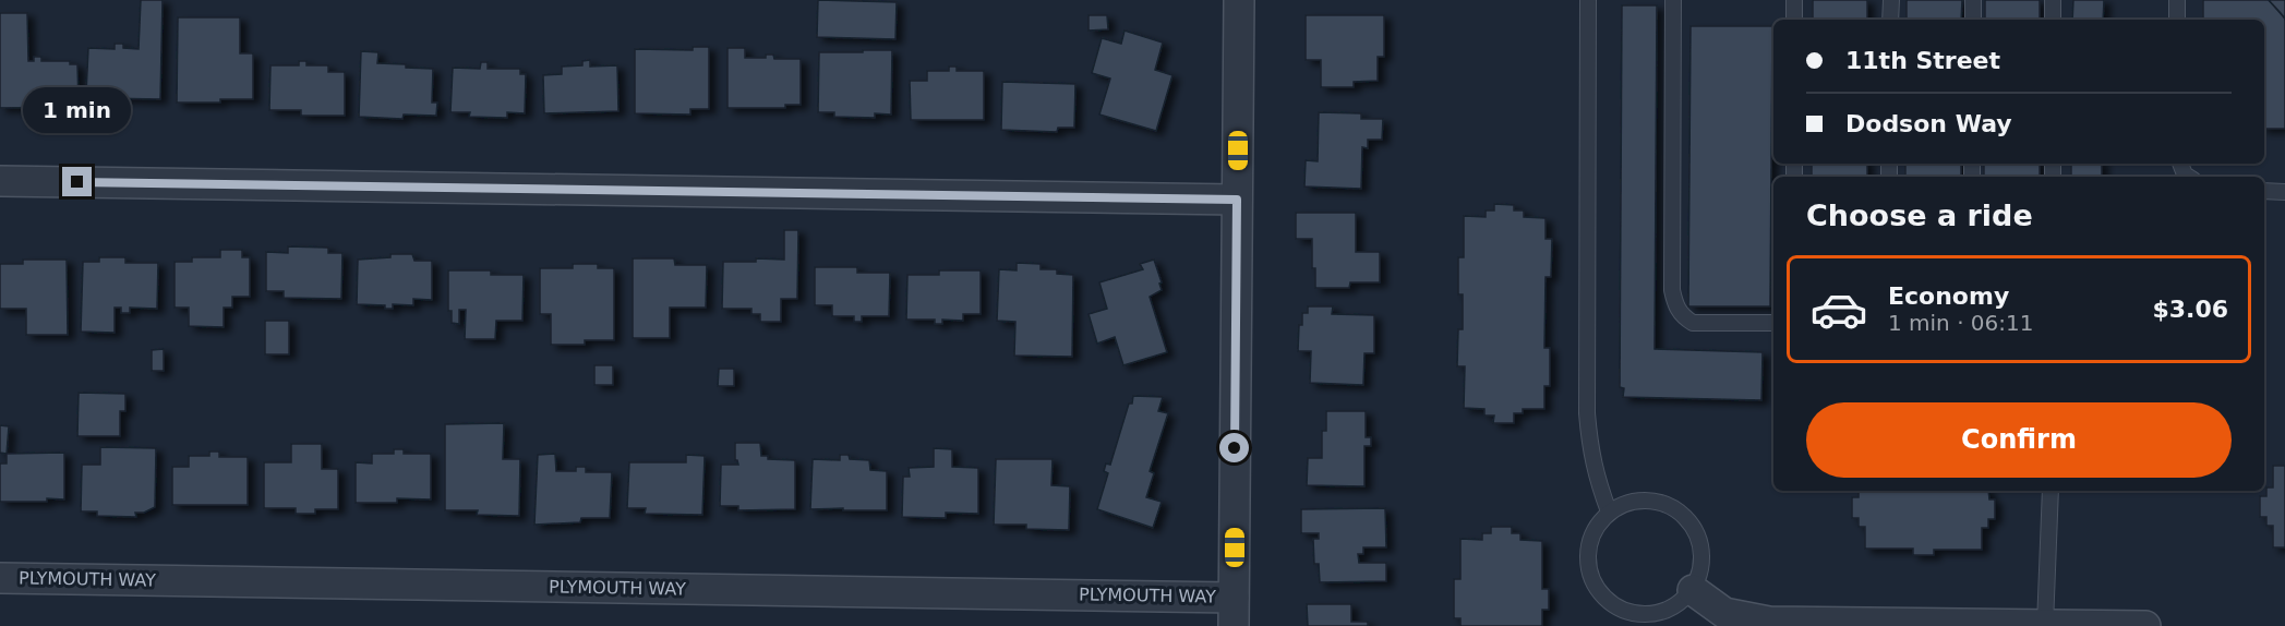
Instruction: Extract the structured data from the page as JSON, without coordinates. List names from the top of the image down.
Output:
{
  "streets": {
    "street": ["PLYMOUTH WAY"]
  },
  "page": {
    "banner": ["11th Street", "Dodson Way"],
    "bubble": "1 min",
    "heading": "Choose a ride",
    "list": [
      {
        "name": "Economy",
        "note": "1 min · 06:11",
        "value": "$3.06"
      }
    ],
    "buttons": "Confirm"
  }
}
